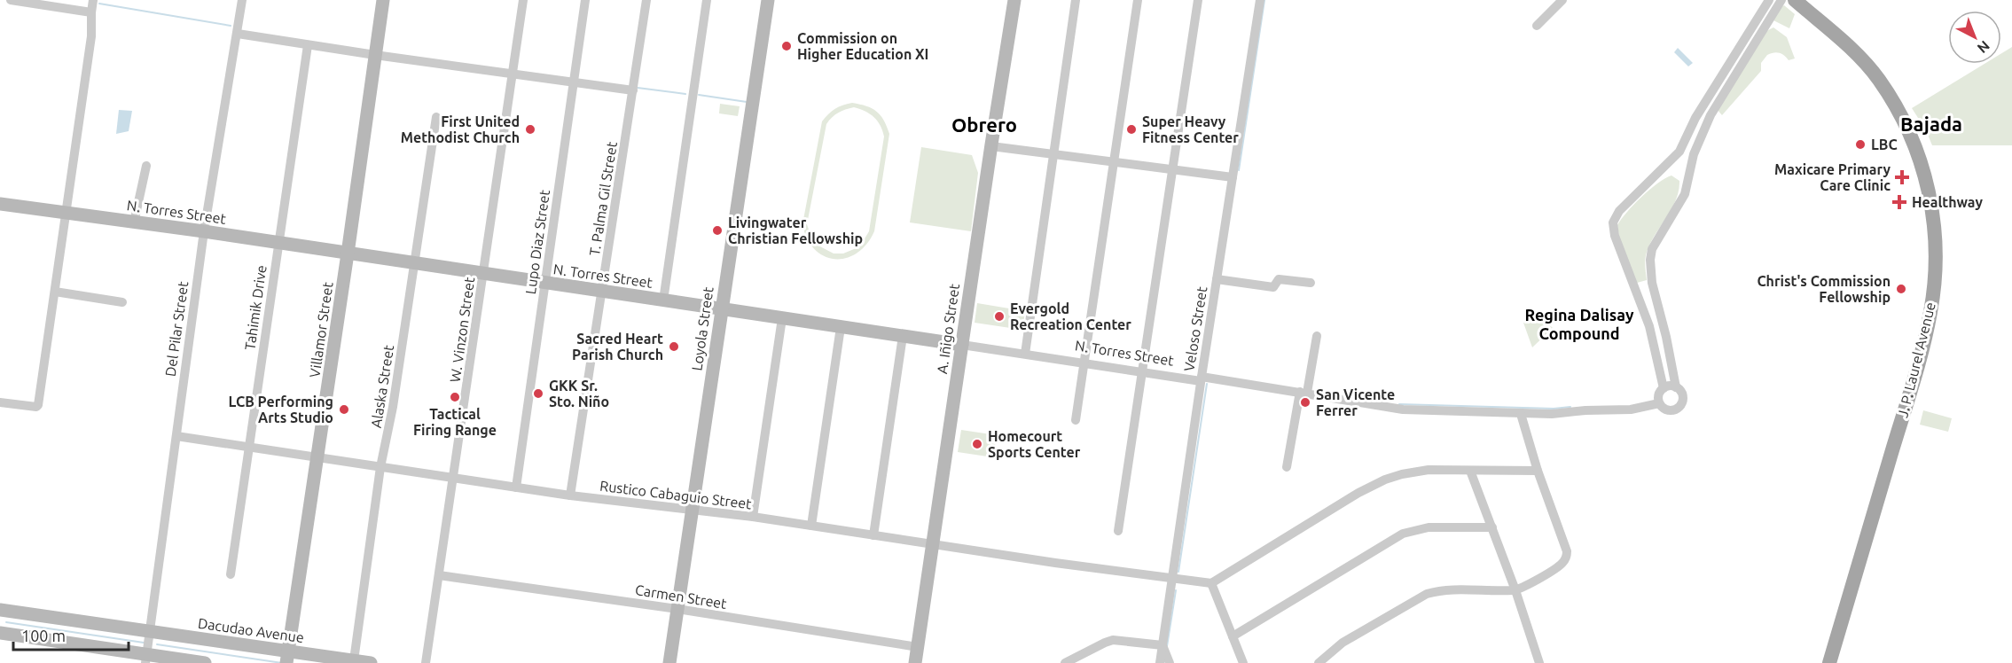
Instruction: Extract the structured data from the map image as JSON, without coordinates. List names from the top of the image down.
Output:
{
  "streets": {
    "main road": ["J. P. Laurel Avenue"],
    "street": [
      "T. Palma Gil Street",
      "N. Torres Street",
      "Lupo Diaz Street",
      "Tahimik Drive",
      "Del Pilar Street",
      "Loyola Street",
      "A. Iñigo Street",
      "Veloso Street",
      "Villamor Street",
      "W. Vinzon Street",
      "Alaska Street",
      "Rustico Cabaguio Street",
      "Carmen Street",
      "Dacudao Avenue"
    ]
  },
  "crossings": [
    ["T. Palma Gil Street", "N. Torres Street"],
    ["T. Palma Gil Street", "Rustico Cabaguio Street"],
    ["N. Torres Street", "Lupo Diaz Street"],
    ["N. Torres Street", "Tahimik Drive"],
    ["N. Torres Street", "Del Pilar Street"],
    ["N. Torres Street", "Loyola Street"],
    ["N. Torres Street", "A. Iñigo Street"],
    ["N. Torres Street", "Veloso Street"],
    ["N. Torres Street", "Villamor Street"],
    ["N. Torres Street", "W. Vinzon Street"],
    ["N. Torres Street", "Alaska Street"],
    ["Lupo Diaz Street", "Rustico Cabaguio Street"],
    ["Tahimik Drive", "Rustico Cabaguio Street"],
    ["Del Pilar Street", "Rustico Cabaguio Street"],
    ["Del Pilar Street", "Dacudao Avenue"],
    ["Loyola Street", "Rustico Cabaguio Street"],
    ["Loyola Street", "Carmen Street"],
    ["A. Iñigo Street", "Rustico Cabaguio Street"],
    ["A. Iñigo Street", "Carmen Street"],
    ["Veloso Street", "Rustico Cabaguio Street"],
    ["Villamor Street", "Rustico Cabaguio Street"],
    ["Villamor Street", "Dacudao Avenue"],
    ["W. Vinzon Street", "Rustico Cabaguio Street"],
    ["W. Vinzon Street", "Carmen Street"],
    ["Alaska Street", "Rustico Cabaguio Street"],
    ["Alaska Street", "Dacudao Avenue"]
  ],
  "districts": ["Bajada", "Obrero", "Regina Dalisay Compound"],
  "places": {
    "other": [
      "Commission on Higher Education XI",
      "First United Methodist Church",
      "Super Heavy Fitness Center",
      "LBC",
      "Livingwater Christian Fellowship",
      "Christ's Commission Fellowship",
      "Evergold Recreation Center",
      "Sacred Heart Parish Church",
      "GKK Sr. Sto. Niño",
      "Tactical Firing Range",
      "San Vicente Ferrer",
      "LCB Performing Arts Studio",
      "Homecourt Sports Center"
    ],
    "health": ["Maxicare Primary Care Clinic", "Healthway"]
  },
  "scale_bar": "100 m",
  "north": "bottom right"
}
